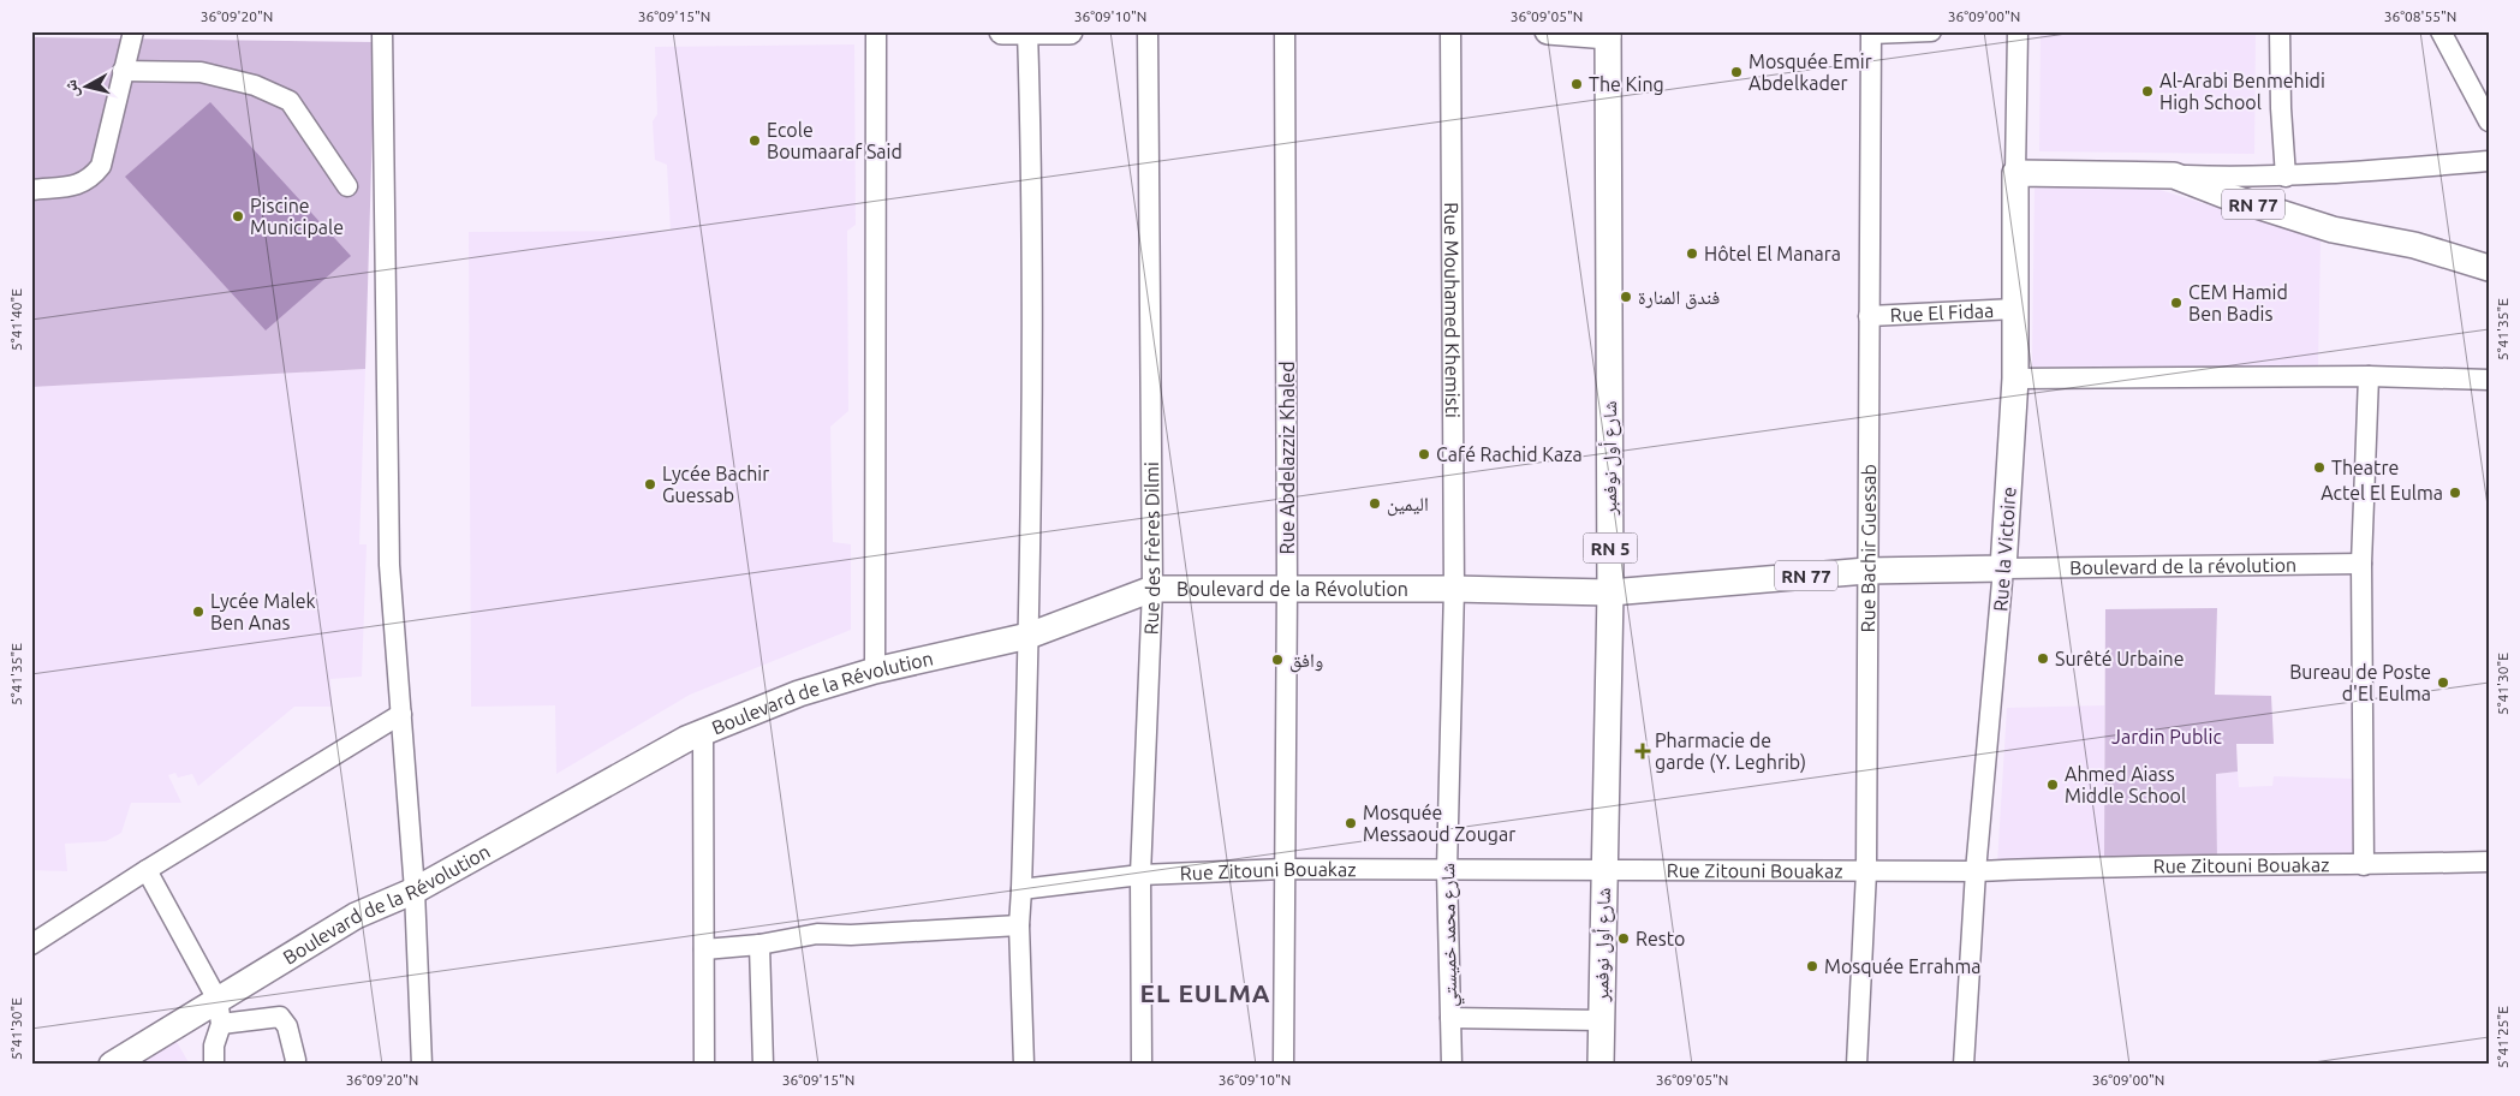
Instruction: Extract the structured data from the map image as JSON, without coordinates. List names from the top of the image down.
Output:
{
  "streets": {
    "main road": [
      "RN 77",
      "شارع أول نوفمبر",
      "RN 5",
      "Rue la Victoire",
      "Boulevard de la Révolution"
    ],
    "street": [
      "Rue Mouhamed Khemisti",
      "Rue El Fidaa",
      "Rue Abdelazziz Khaled",
      "Rue des frères Dilmi",
      "Rue Bachir Guessab",
      "Boulevard de la révolution",
      "Rue Zitouni Bouakaz",
      "شارع محمد خميستي"
    ]
  },
  "crossings": [
    ["RN 77", "شارع أول نوفمبر"],
    ["RN 77", "Rue Bachir Guessab"],
    ["RN 77", "Rue la Victoire"],
    ["RN 77", "Boulevard de la révolution"],
    ["RN 77", "Boulevard de la Révolution"],
    ["Rue Mouhamed Khemisti", "Boulevard de la Révolution"],
    ["Rue Mouhamed Khemisti", "شارع محمد خميستي"],
    ["Rue El Fidaa", "Rue Bachir Guessab"],
    ["Rue El Fidaa", "Rue la Victoire"],
    ["Rue Abdelazziz Khaled", "Boulevard de la Révolution"],
    ["Rue Abdelazziz Khaled", "Rue Zitouni Bouakaz"],
    ["شارع أول نوفمبر", "Boulevard de la Révolution"],
    ["شارع أول نوفمبر", "Rue Zitouni Bouakaz"],
    ["Rue des frères Dilmi", "Boulevard de la Révolution"],
    ["Rue des frères Dilmi", "Rue Zitouni Bouakaz"],
    ["Rue Bachir Guessab", "Rue Zitouni Bouakaz"],
    ["Rue la Victoire", "Boulevard de la révolution"],
    ["Rue la Victoire", "Rue Zitouni Bouakaz"],
    ["Boulevard de la Révolution", "شارع محمد خميستي"],
    ["Rue Zitouni Bouakaz", "شارع محمد خميستي"]
  ],
  "districts": ["EL EULMA"],
  "parks": ["Jardin Public"],
  "places": {
    "other": [
      "Mosquée Emir Abdelkader",
      "The King",
      "Al-Arabi Benmehidi High School",
      "Ecole Boumaaraf Said",
      "Piscine Municipale",
      "Hôtel El Manara",
      "فندق المنارة",
      "CEM Hamid Ben Badis",
      "Café Rachid Kaza",
      "Theatre",
      "Lycée Bachir Guessab",
      "Actel El Eulma",
      "اليمين",
      "Lycée Malek Ben Anas",
      "Surêté Urbaine",
      "وافق",
      "Bureau de Poste d'El Eulma",
      "Ahmed Aiass Middle School",
      "Mosquée Messaoud Zougar",
      "Resto",
      "Mosquée Errahma"
    ],
    "health": ["Pharmacie de garde (Y. Leghrib)"]
  },
  "north": "left",
  "coordinates": [
    "36°09'20\"N",
    "36°09'15\"N",
    "36°09'10\"N",
    "36°09'05\"N",
    "36°09'00\"N",
    "36°08'55\"N",
    "5°41'40\"E",
    "5°41'35\"E",
    "5°41'30\"E",
    "5°41'25\"E"
  ]
}
